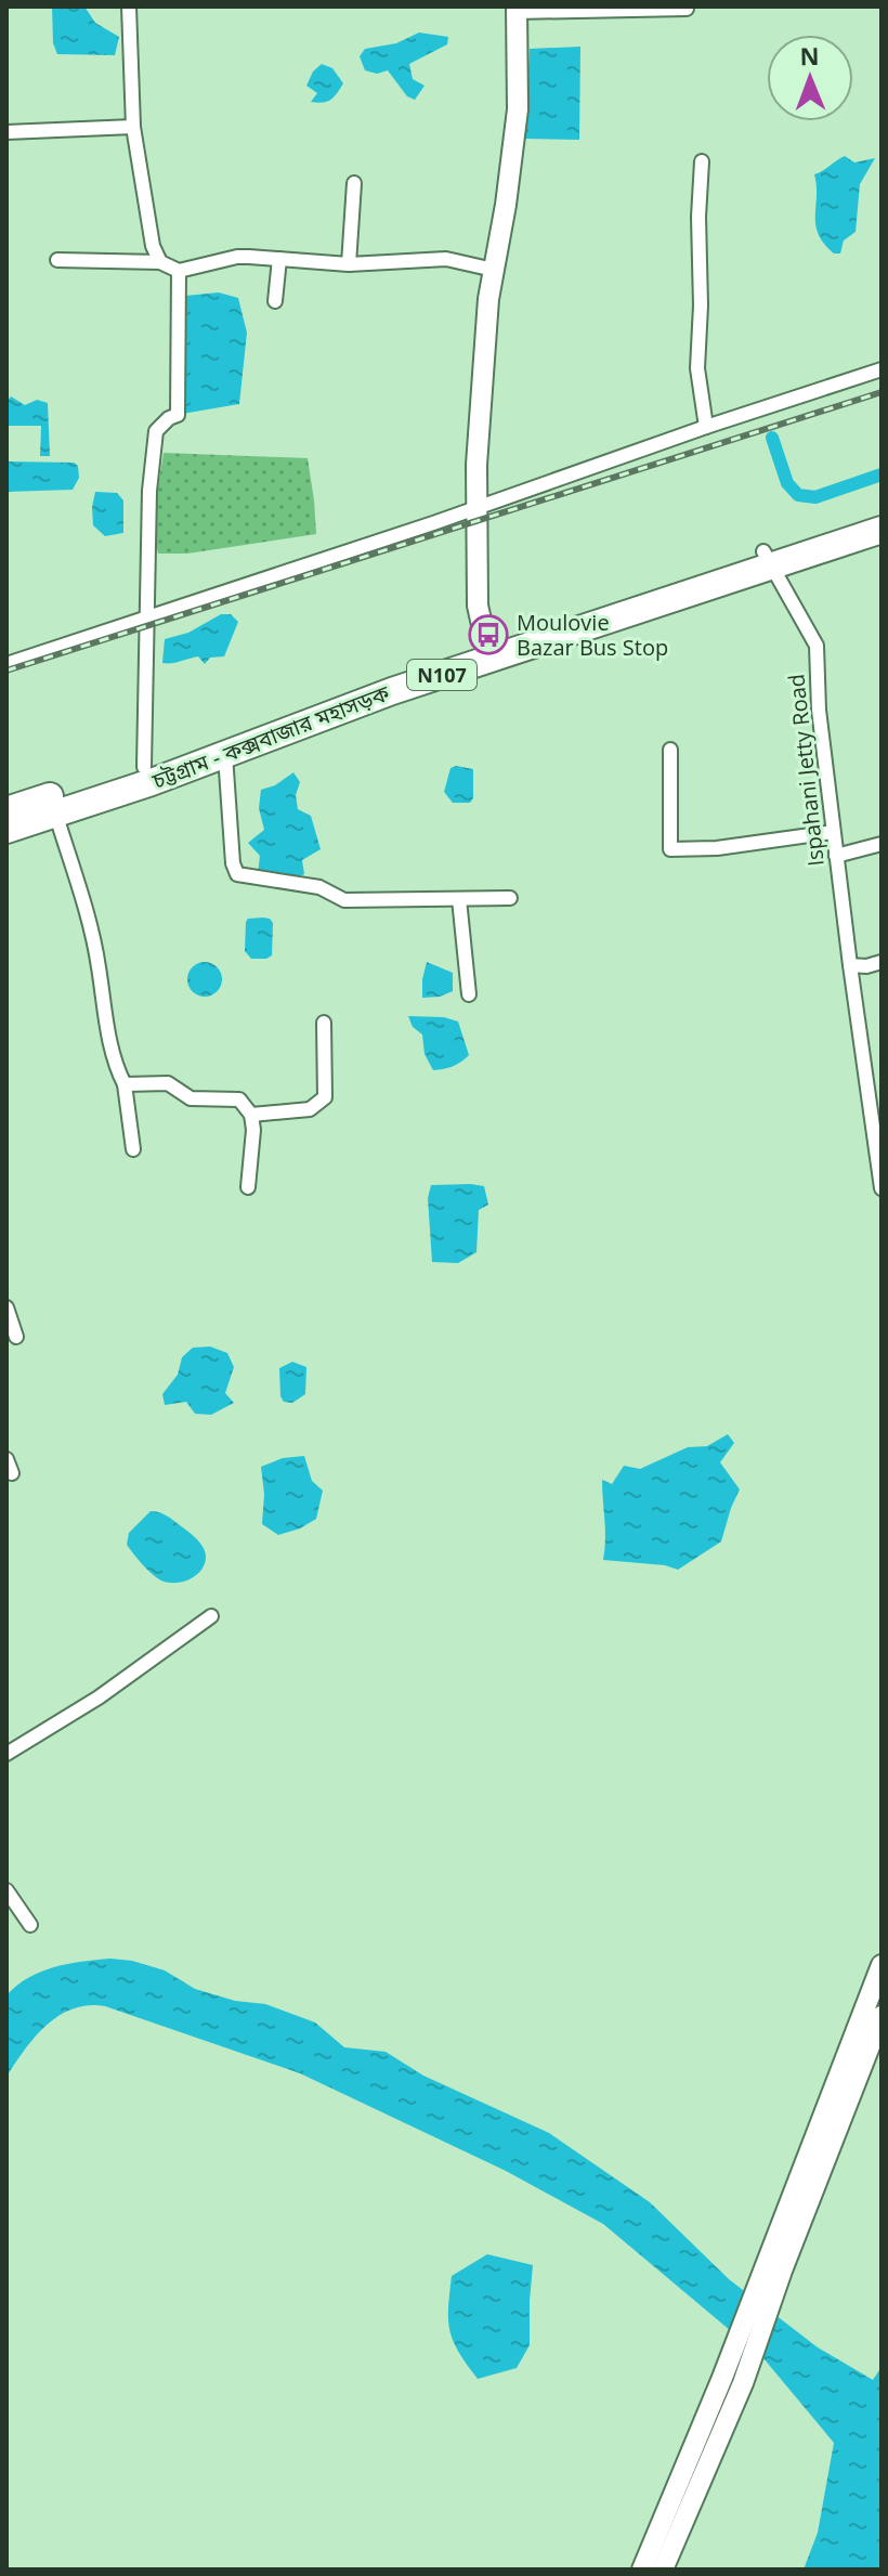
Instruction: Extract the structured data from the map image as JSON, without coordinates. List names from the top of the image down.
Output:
{
  "streets": {
    "highway": ["N107", "চট্টগ্রাম - কক্সবাজার মহাসড়ক"],
    "street": ["Ispahani Jetty Road"]
  },
  "crossings": [
    ["চট্টগ্রাম - কক্সবাজার মহাসড়ক", "Ispahani Jetty Road"]
  ],
  "places": {
    "bus stop": ["Moulovie Bazar Bus Stop"]
  },
  "north": "top"
}
